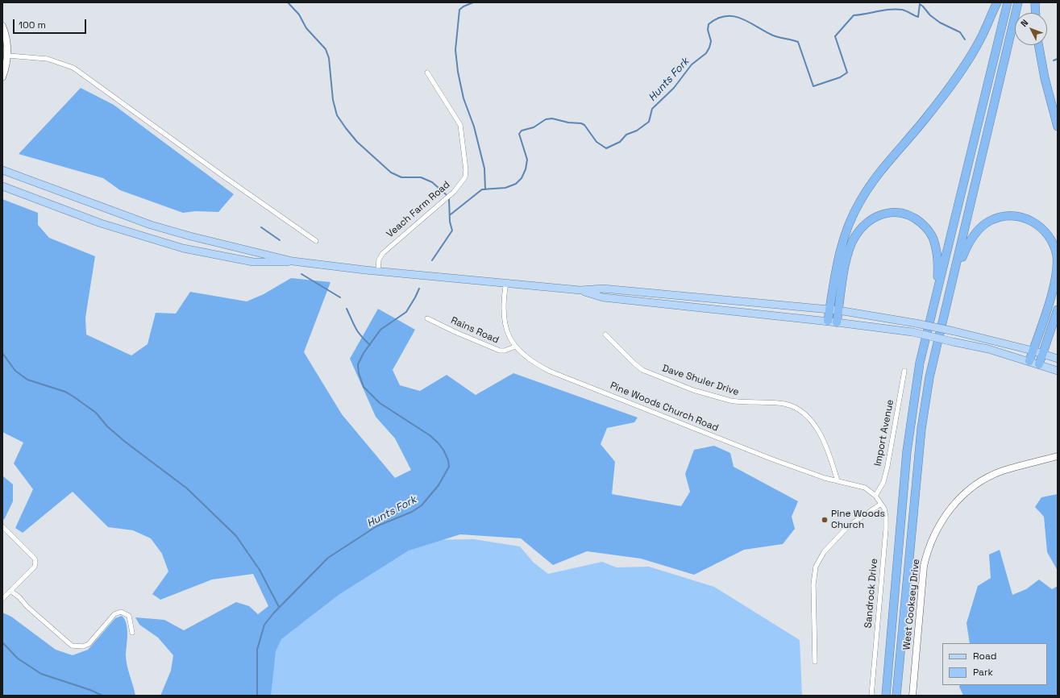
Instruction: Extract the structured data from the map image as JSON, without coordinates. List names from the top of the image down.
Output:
{
  "streets": {
    "street": [
      "Veach Farm Road",
      "Rains Road",
      "Dave Shuler Drive",
      "Pine Woods Church Road",
      "Import Avenue",
      "Sandrock Drive",
      "West Cooksey Drive"
    ]
  },
  "crossings": [
    ["Rains Road", "Pine Woods Church Road"],
    ["Dave Shuler Drive", "Pine Woods Church Road"],
    ["Pine Woods Church Road", "Import Avenue"],
    ["Pine Woods Church Road", "Sandrock Drive"],
    ["Import Avenue", "Sandrock Drive"]
  ],
  "water": ["Hunts Fork"],
  "places": ["Pine Woods Church"],
  "legend": ["Road", "Park"],
  "scale_bar": "100 m",
  "north": "top left"
}
